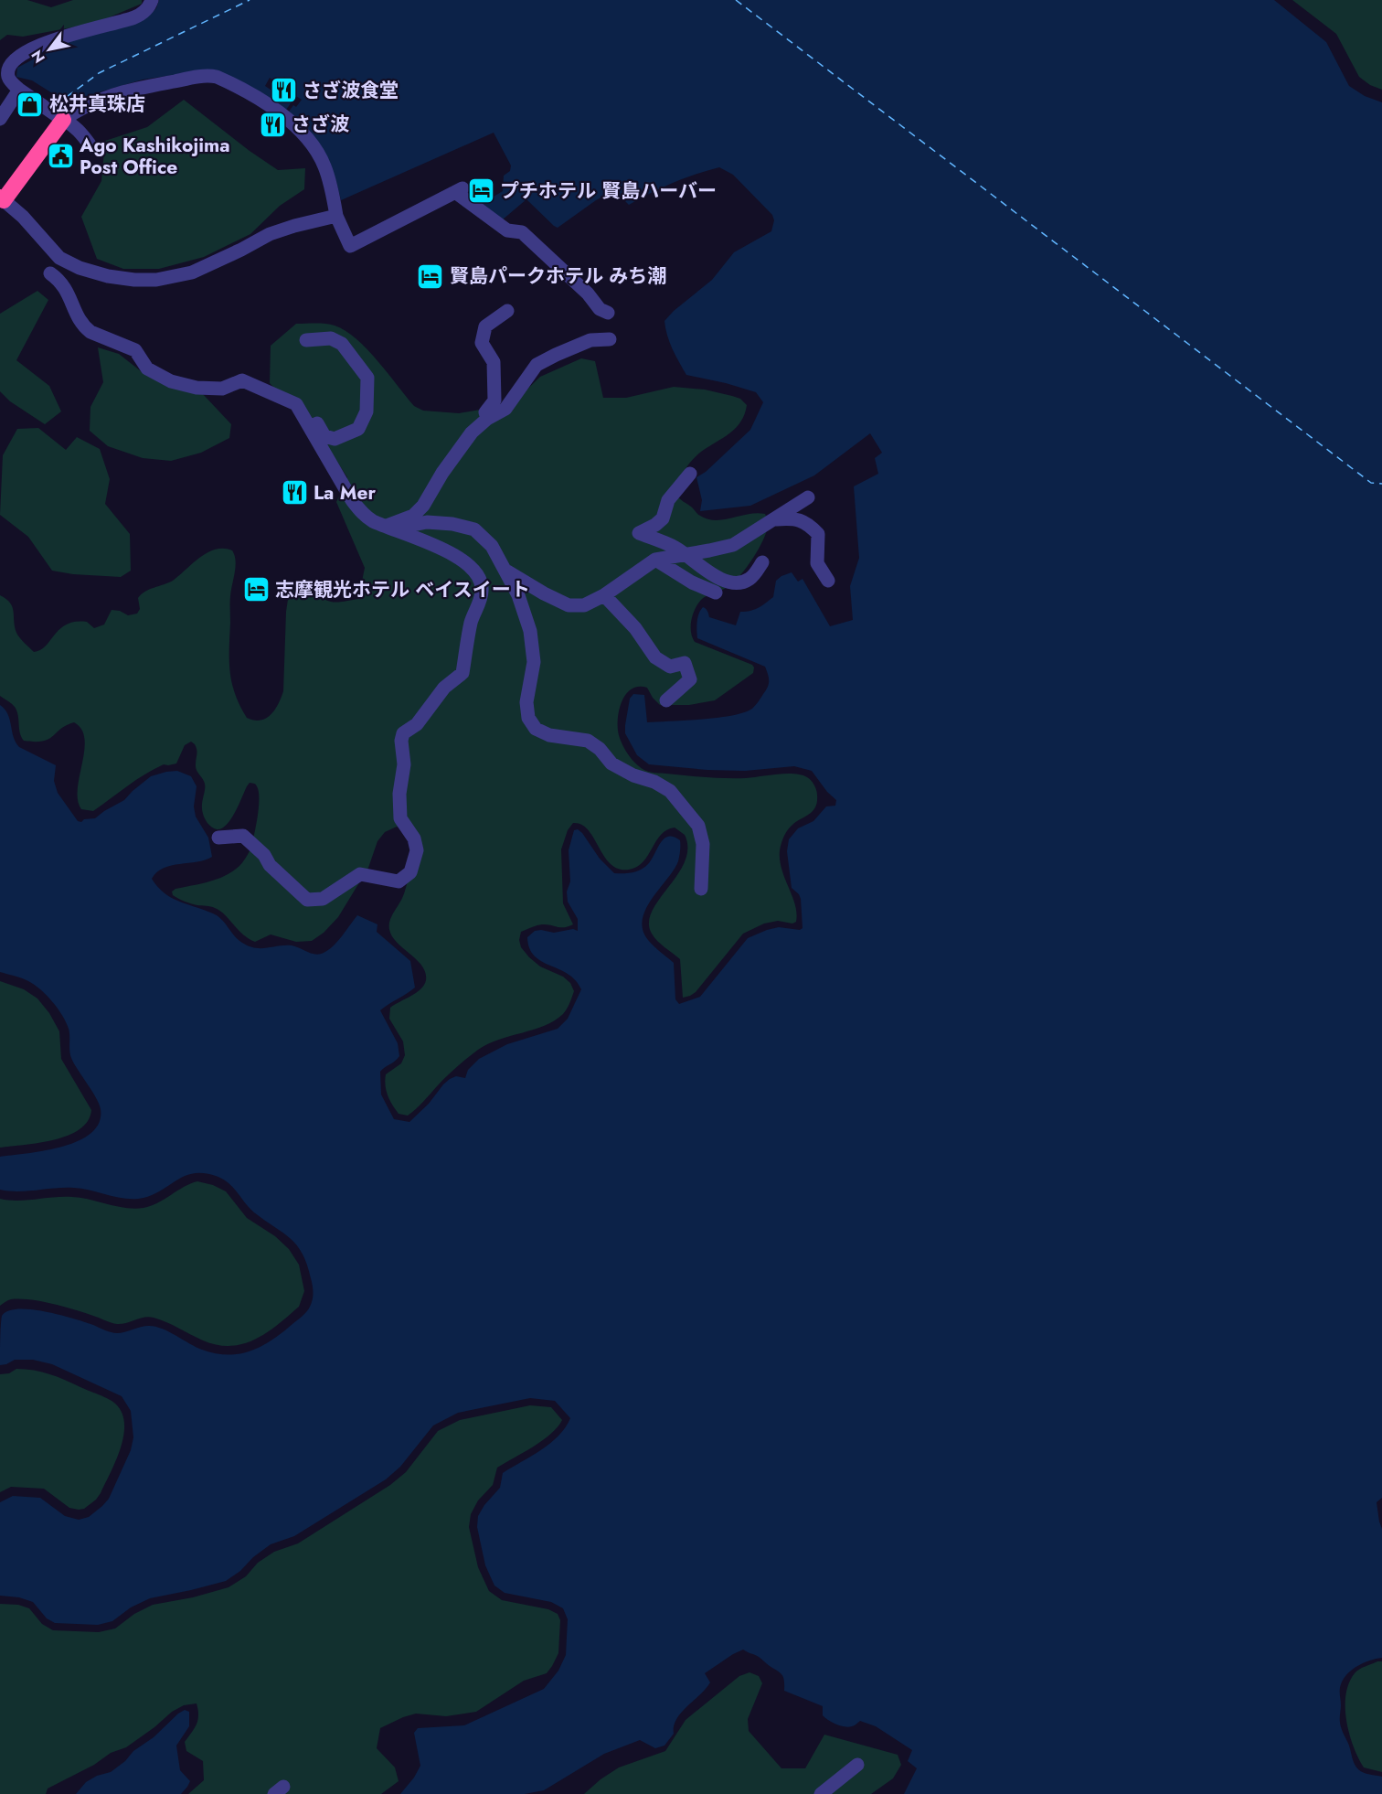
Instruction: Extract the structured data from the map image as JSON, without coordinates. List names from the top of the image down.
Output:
{
  "places": {
    "restaurant": ["さざ波食堂", "さざ波", "La Mer"],
    "shop": ["松井真珠店"],
    "public building": ["Ago Kashikojima Post Office"],
    "hotel": ["プチホテル 賢島ハーバー", "賢島パークホテル みち潮", "志摩観光ホテル ベイスイート"]
  },
  "north": "bottom left"
}
